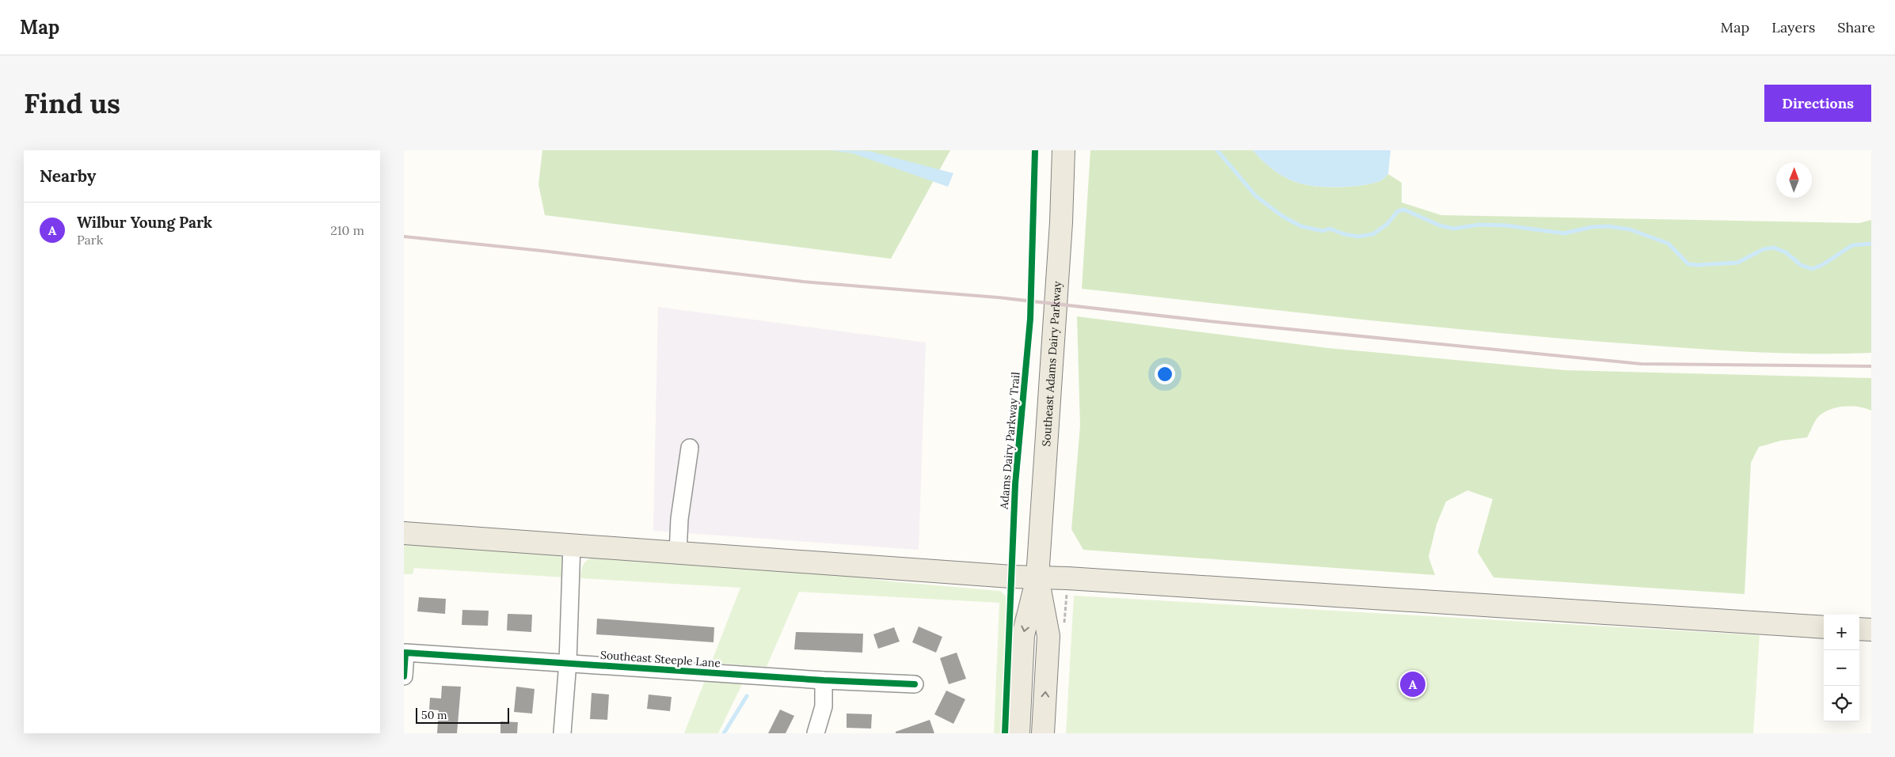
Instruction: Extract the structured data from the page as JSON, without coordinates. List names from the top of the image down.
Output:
{
  "streets": {
    "main road": ["Southeast Adams Dairy Parkway"],
    "street": ["Southeast Steeple Lane"],
    "cycle path": ["Adams Dairy Parkway Trail"]
  },
  "scale_bar": "50 m",
  "north": "top",
  "page": {
    "header": "Map",
    "nav": ["Map", "Layers", "Share"],
    "buttons": "Directions",
    "title": "Find us",
    "heading": "Nearby",
    "list": [
      {
        "mark": "A",
        "name": "Wilbur Young Park",
        "note": "Park",
        "value": "210 m"
      }
    ],
    "map_buttons": ["+", "−"],
    "pins": "A",
    "scale": "50 m"
  }
}
